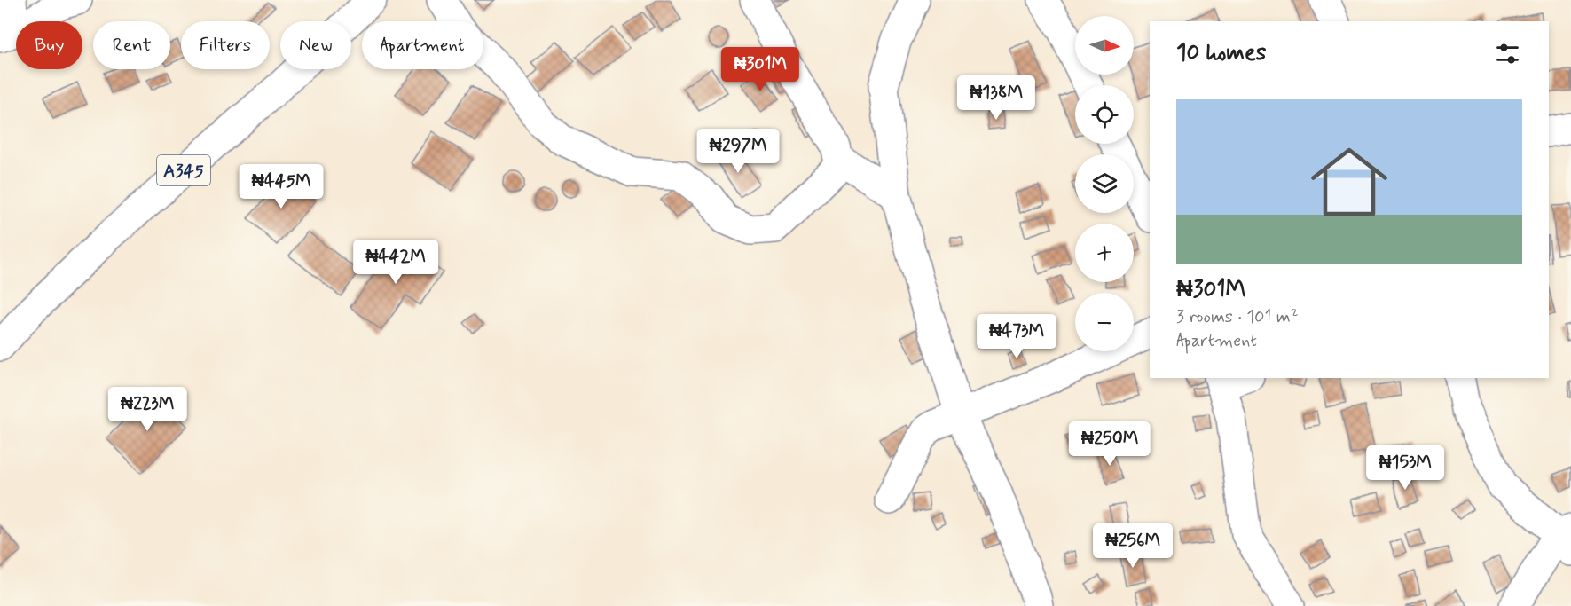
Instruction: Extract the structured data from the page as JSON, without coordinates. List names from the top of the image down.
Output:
{
  "streets": {
    "main road": ["A345"]
  },
  "north": "right",
  "page": {
    "map_buttons": ["+", "−"],
    "chip": [
      "Buy",
      "Rent",
      "Filters",
      "New",
      "Apartment"
    ],
    "heading": "10 homes",
    "price": [
      "₦301M",
      "₦138M",
      "₦297M",
      "₦445M",
      "₦442M",
      "₦473M",
      "₦223M",
      "₦250M",
      "₦153M",
      "₦256M"
    ],
    "list": [
      {
        "name": "₦301M",
        "note": "3 rooms · 101 m² · Apartment"
      }
    ]
  }
}
